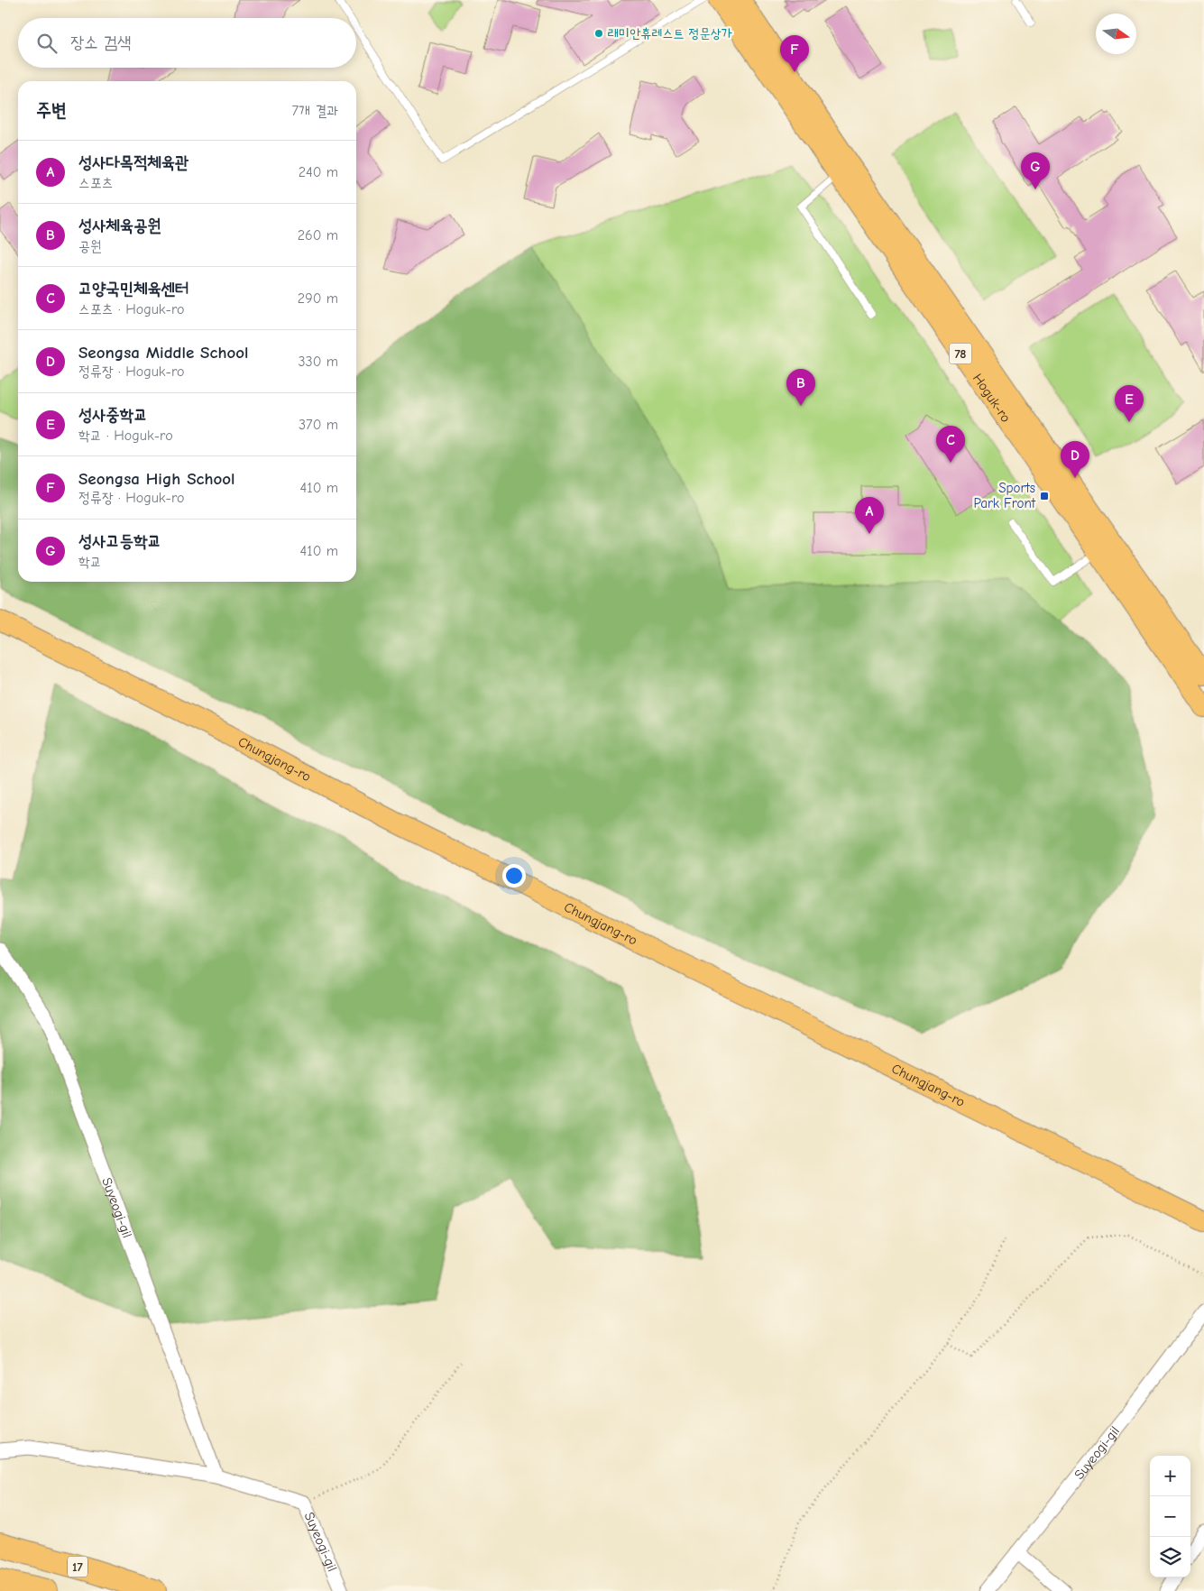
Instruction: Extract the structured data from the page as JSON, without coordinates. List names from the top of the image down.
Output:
{
  "streets": {
    "highway": ["17"],
    "main road": ["78", "Hoguk-ro", "Chungjang-ro"],
    "street": ["Suyeogi-gil"]
  },
  "places": {
    "other": ["래미안휴레스트 정문상가"],
    "transit": ["Sports Park Front"]
  },
  "north": "right",
  "page": {
    "search": "장소 검색",
    "pins": [
      "F",
      "G",
      "B",
      "E",
      "C",
      "D",
      "A"
    ],
    "heading": ["주변", "7개 결과"],
    "list": [
      {
        "mark": "A",
        "name": "성사다목적체육관",
        "note": "스포츠",
        "value": "240 m"
      },
      {
        "mark": "B",
        "name": "성사체육공원",
        "note": "공원",
        "value": "260 m"
      },
      {
        "mark": "C",
        "name": "고양국민체육센터",
        "note": "스포츠 · Hoguk-ro",
        "value": "290 m"
      },
      {
        "mark": "D",
        "name": "Seongsa Middle School",
        "note": "정류장 · Hoguk-ro",
        "value": "330 m"
      },
      {
        "mark": "E",
        "name": "성사중학교",
        "note": "학교 · Hoguk-ro",
        "value": "370 m"
      },
      {
        "mark": "F",
        "name": "Seongsa High School",
        "note": "정류장 · Hoguk-ro",
        "value": "410 m"
      },
      {
        "mark": "G",
        "name": "성사고등학교",
        "note": "학교",
        "value": "410 m"
      }
    ],
    "map_buttons": ["+", "−"]
  }
}
